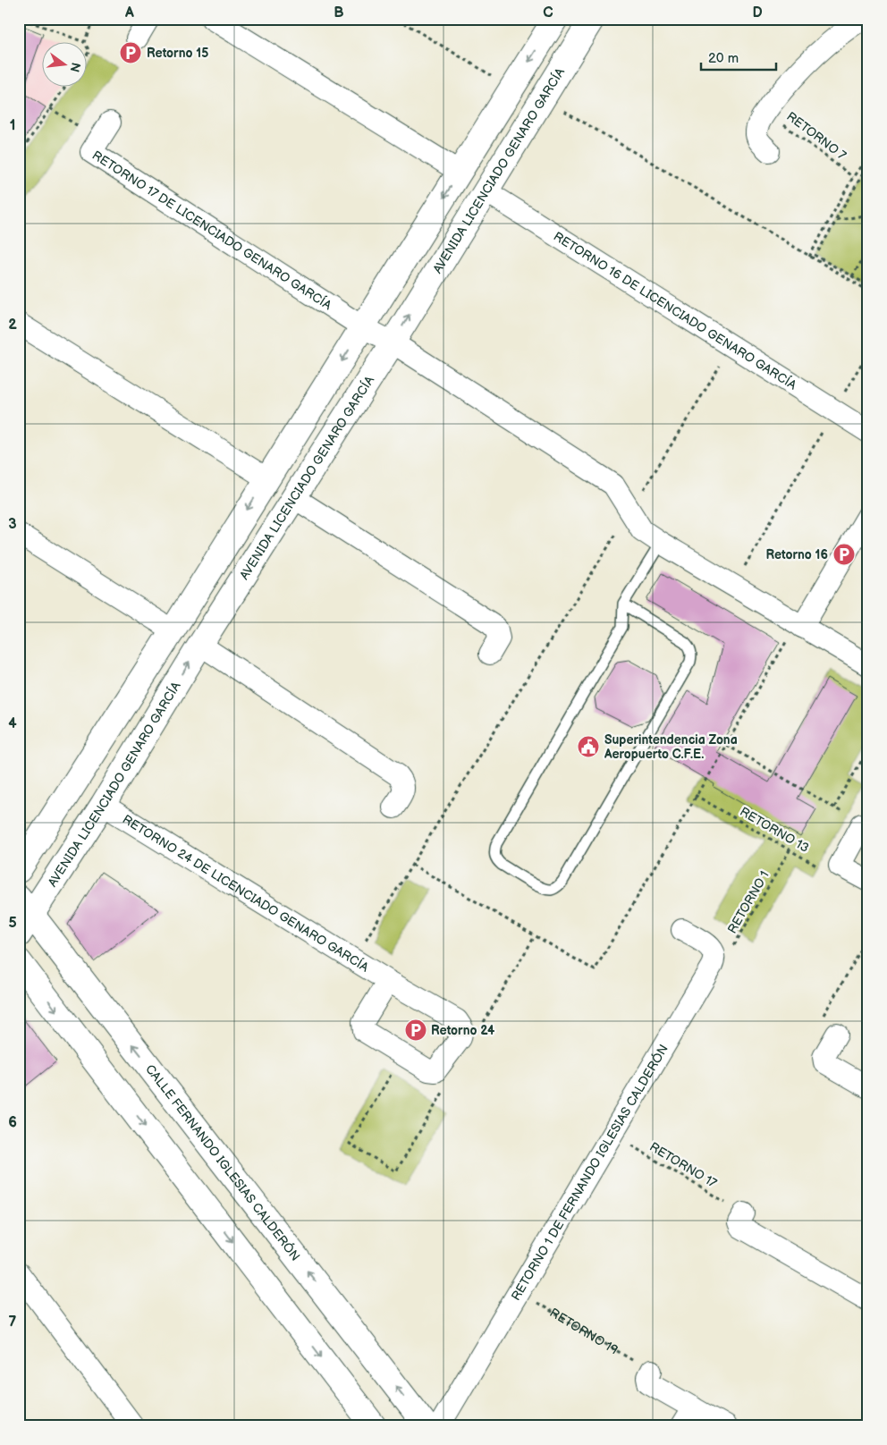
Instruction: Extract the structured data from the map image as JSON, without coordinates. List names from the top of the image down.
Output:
{
  "streets": {
    "street": [
      "AVENIDA LICENCIADO GENARO GARCÍA",
      "RETORNO 17 DE LICENCIADO GENARO GARCÍA",
      "RETORNO 16 DE LICENCIADO GENARO GARCÍA",
      "RETORNO 24 DE LICENCIADO GENARO GARCÍA",
      "CALLE FERNANDO IGLESIAS CALDERÓN",
      "RETORNO 1 DE FERNANDO IGLESIAS CALDERÓN"
    ],
    "path": [
      "RETORNO 7",
      "RETORNO 13",
      "RETORNO 1",
      "RETORNO 17",
      "RETORNO 19"
    ]
  },
  "crossings": [
    ["AVENIDA LICENCIADO GENARO GARCÍA", "RETORNO 16 DE LICENCIADO GENARO GARCÍA"],
    ["AVENIDA LICENCIADO GENARO GARCÍA", "RETORNO 24 DE LICENCIADO GENARO GARCÍA"],
    ["AVENIDA LICENCIADO GENARO GARCÍA", "CALLE FERNANDO IGLESIAS CALDERÓN"],
    ["RETORNO 13", "RETORNO 1"],
    ["RETORNO 1", "RETORNO 1 DE FERNANDO IGLESIAS CALDERÓN"],
    ["RETORNO 17", "RETORNO 1 DE FERNANDO IGLESIAS CALDERÓN"],
    ["RETORNO 1 DE FERNANDO IGLESIAS CALDERÓN", "RETORNO 19"]
  ],
  "places": {
    "parking": ["Retorno 15", "Retorno 16", "Retorno 24"],
    "public building": ["Superintendencia Zona Aeropuerto C.F.E."]
  },
  "scale_bar": "20 m",
  "north": "right",
  "grid": {
    "columns": [
      "A",
      "B",
      "C",
      "D"
    ],
    "rows": [
      "1",
      "2",
      "3",
      "4",
      "5",
      "6",
      "7"
    ]
  }
}
